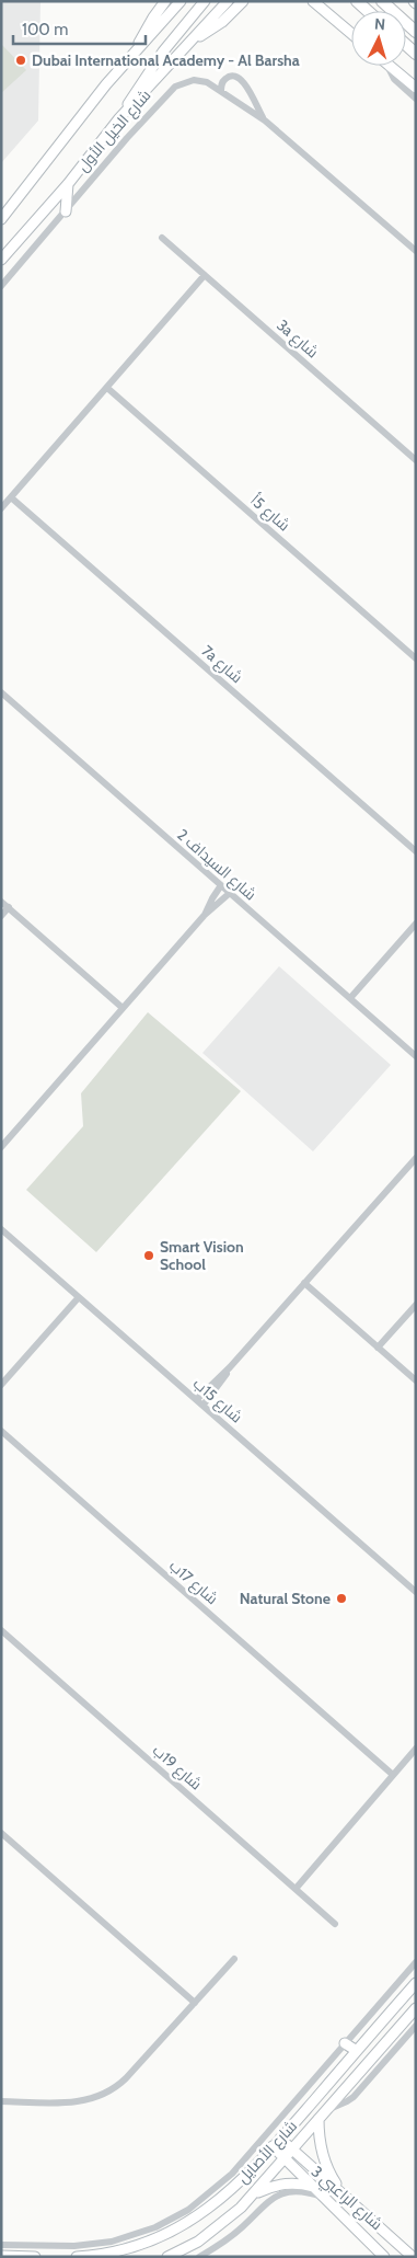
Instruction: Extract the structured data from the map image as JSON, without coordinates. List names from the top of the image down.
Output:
{
  "streets": {
    "street": [
      "شارع الخيل الأول",
      "3a شارع",
      "شارع 5أ",
      "7a شارع",
      "شارع السيداف 2",
      "شارع 15ب",
      "شارع 17ب",
      "شارع 19ب",
      "شارع الأصايل",
      "شارع الراعبي 3"
    ]
  },
  "crossings": [
    ["شارع الأصايل", "شارع الراعبي 3"]
  ],
  "places": ["Dubai International Academy - Al Barsha", "Smart Vision School", "Natural Stone"],
  "scale_bar": "100 m",
  "north": "top"
}
